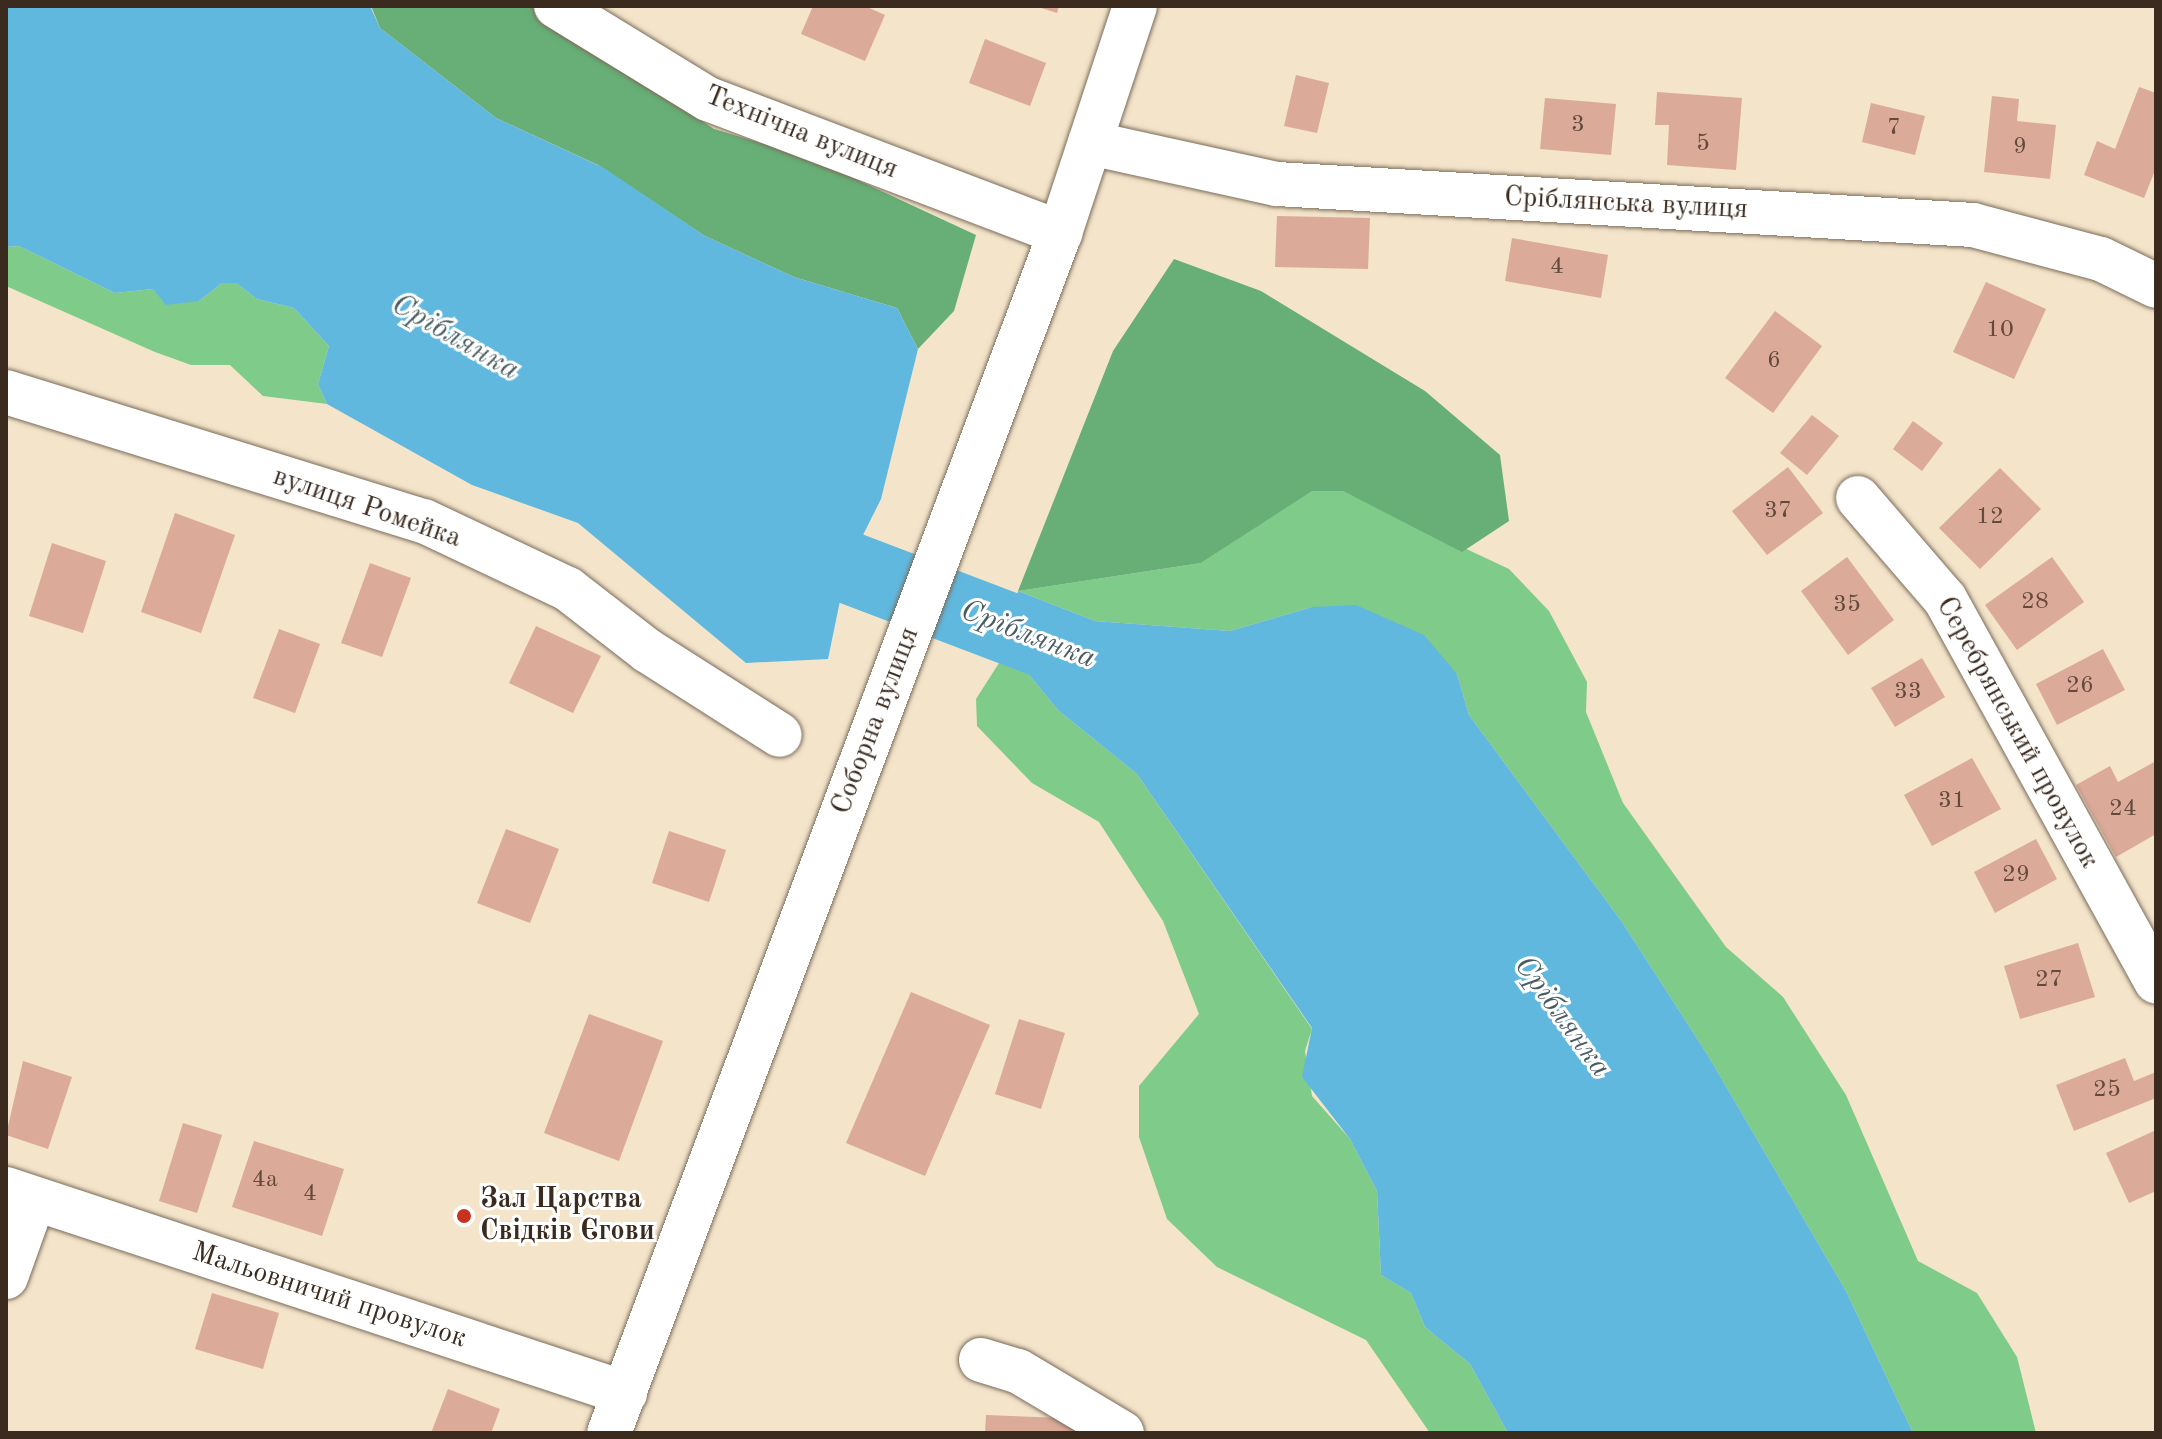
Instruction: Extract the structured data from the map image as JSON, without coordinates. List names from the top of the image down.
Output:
{
  "streets": {
    "street": [
      "Технічна вулиця",
      "Сріблянська вулиця",
      "вулиця Ромейка",
      "Соборна вулиця",
      "Серебрянський провулок",
      "Мальовничий провулок"
    ]
  },
  "crossings": [
    ["Технічна вулиця", "Соборна вулиця"],
    ["Сріблянська вулиця", "Соборна вулиця"],
    ["Соборна вулиця", "Мальовничий провулок"]
  ],
  "water": ["Сріблянка"],
  "places": ["Зал Царства Свідків Єгови"],
  "house_numbers": [
    "3",
    "7",
    "5",
    "9",
    "4",
    "10",
    "6",
    "37",
    "12",
    "28",
    "35",
    "26",
    "33",
    "31",
    "24",
    "29",
    "27",
    "25",
    "4а",
    "4"
  ]
}
